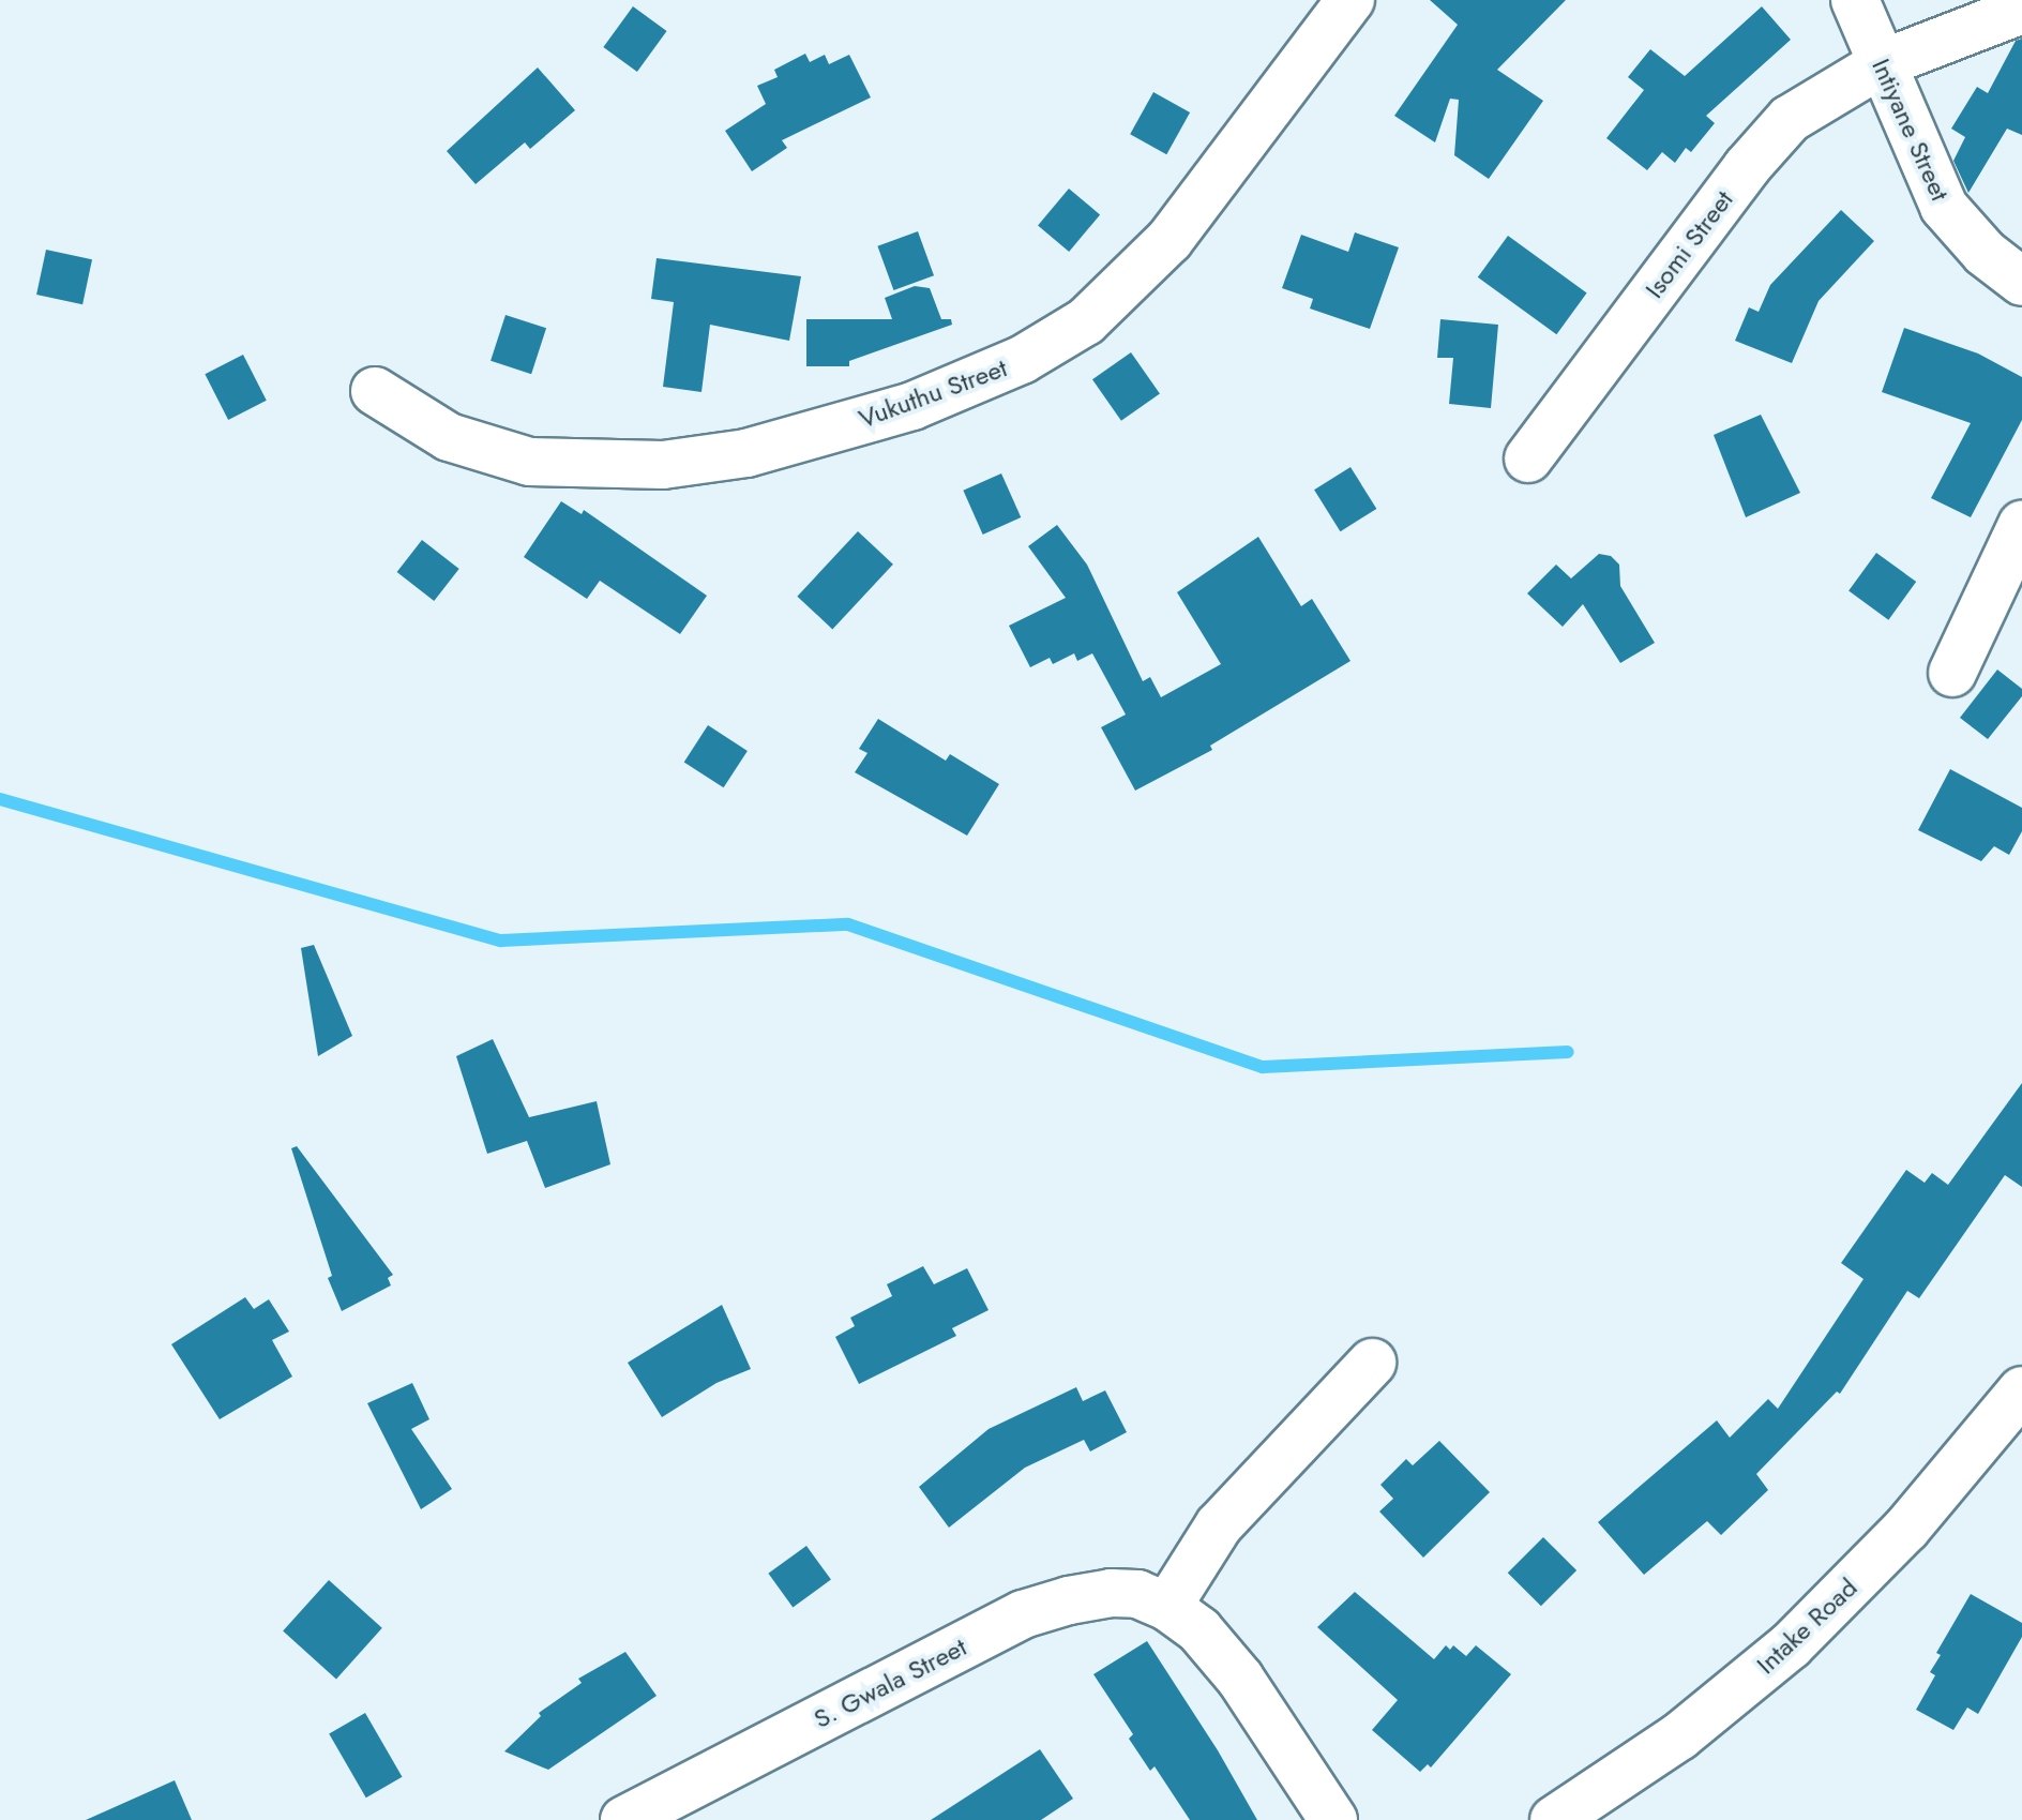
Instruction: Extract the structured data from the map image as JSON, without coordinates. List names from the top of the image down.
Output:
{
  "streets": {
    "street": [
      "Intiyane Street",
      "Isomi Street",
      "Vukuthu Street",
      "Intake Road",
      "S. Gwala Street"
    ]
  },
  "crossings": [
    ["Intiyane Street", "Isomi Street"]
  ]
}
